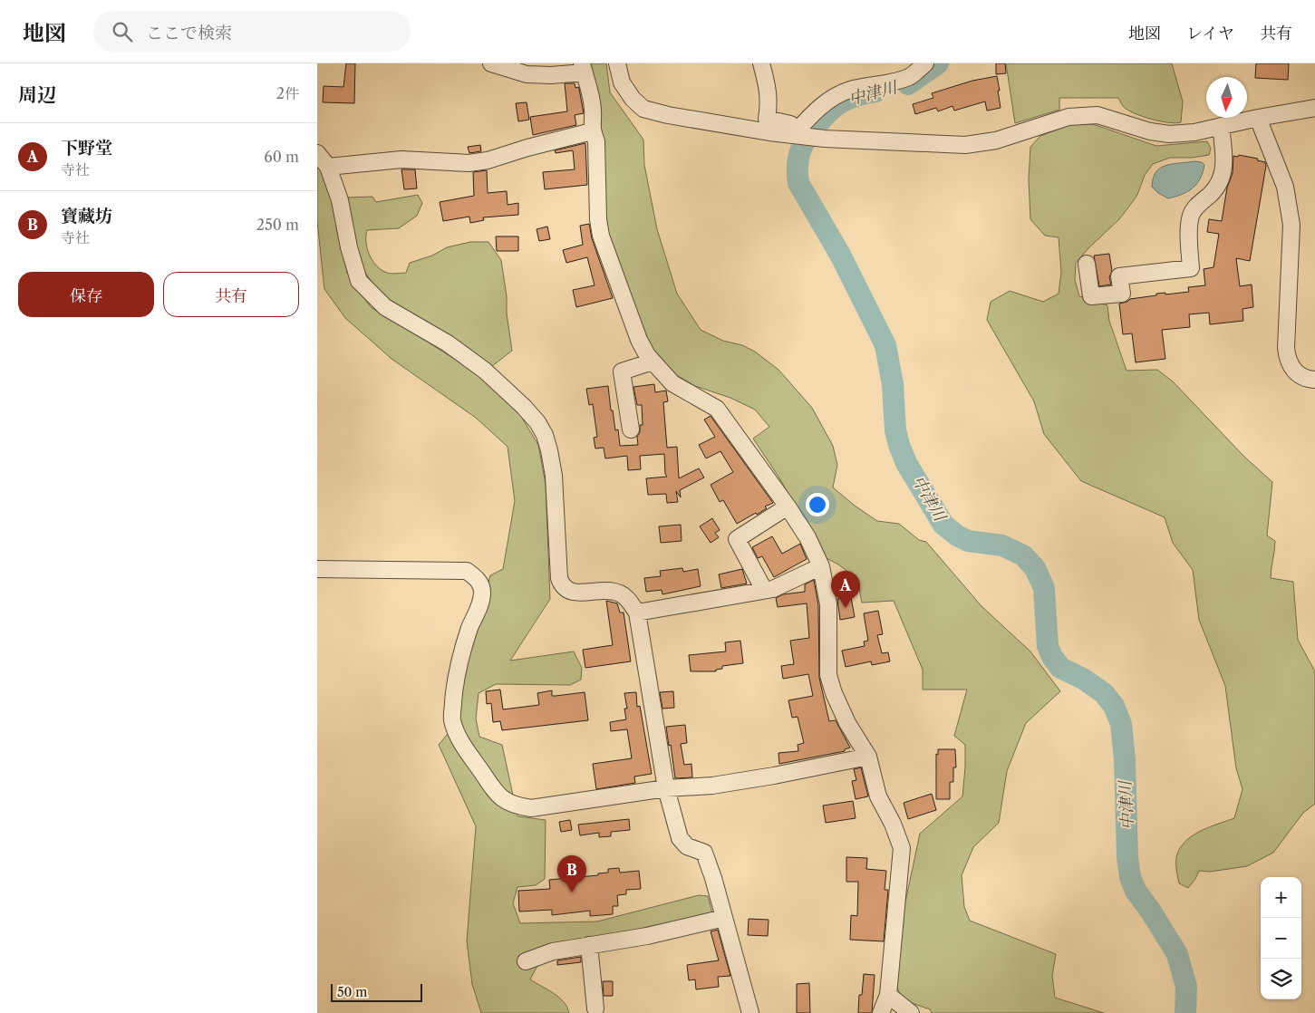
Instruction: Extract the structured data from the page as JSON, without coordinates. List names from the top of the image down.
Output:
{
  "water": ["中津川"],
  "scale_bar": "50 m",
  "north": "bottom",
  "page": {
    "header": "地図",
    "search": "ここで検索",
    "nav": ["地図", "レイヤ", "共有"],
    "heading": ["周辺", "2件"],
    "list": [
      {
        "mark": "A",
        "name": "下野堂",
        "note": "寺社",
        "value": "60 m"
      },
      {
        "mark": "B",
        "name": "寶藏坊",
        "note": "寺社",
        "value": "250 m"
      }
    ],
    "buttons": ["保存", "共有"],
    "pins": ["A", "B"],
    "map_buttons": ["+", "−"],
    "scale": "50 m"
  }
}
